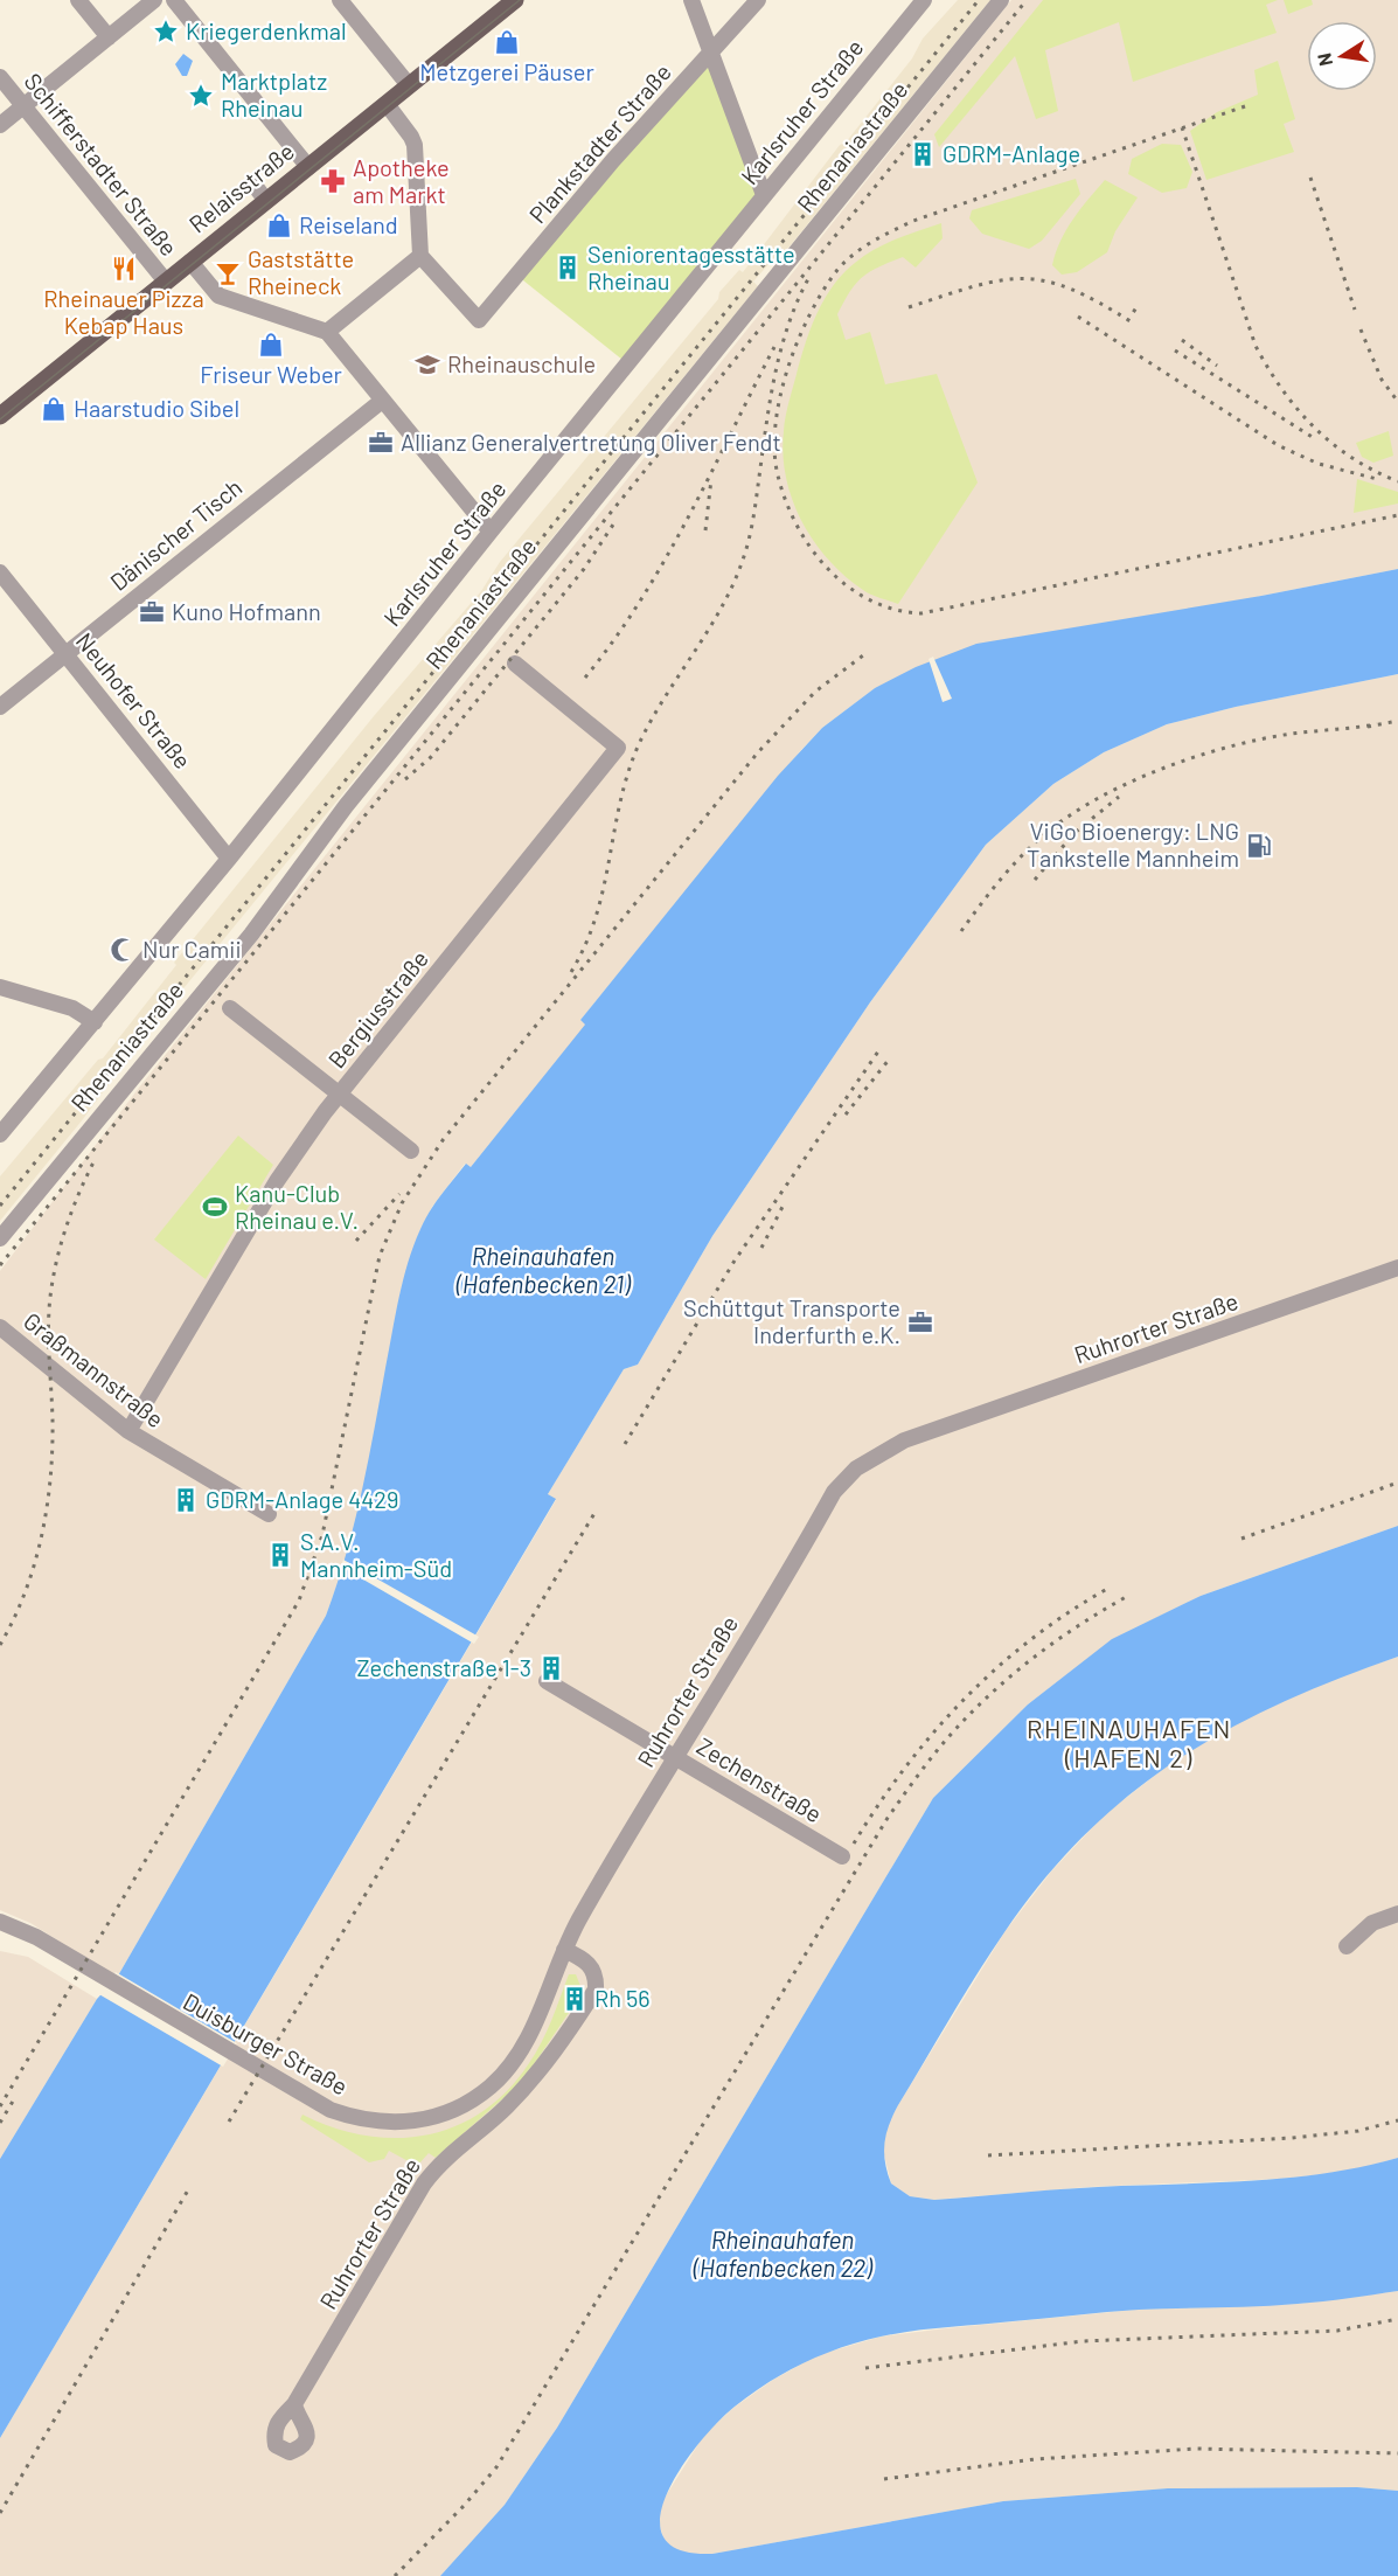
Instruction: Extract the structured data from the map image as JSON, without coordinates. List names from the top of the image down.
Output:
{
  "streets": {
    "main road": ["Relaisstraße"],
    "street": [
      "Karlsruher Straße",
      "Plankstadter Straße",
      "Rhenaniastraße",
      "Schifferstadter Straße",
      "Dänischer Tisch",
      "Neuhofer Straße",
      "Bergiusstraße",
      "Ruhrorter Straße",
      "Graßmannstraße",
      "Zechenstraße",
      "Duisburger Straße"
    ]
  },
  "crossings": [
    ["Karlsruher Straße", "Neuhofer Straße"],
    ["Schifferstadter Straße", "Relaisstraße"],
    ["Dänischer Tisch", "Neuhofer Straße"],
    ["Bergiusstraße", "Graßmannstraße"],
    ["Ruhrorter Straße", "Zechenstraße"],
    ["Ruhrorter Straße", "Duisburger Straße"]
  ],
  "districts": ["RHEINAUHAFEN (HAFEN 2)"],
  "water": ["Rheinauhafen (Hafenbecken 21)", "Rheinauhafen (Hafenbecken 22)"],
  "places": {
    "place": ["Kriegerdenkmal", "Marktplatz Rheinau"],
    "shop": [
      "Metzgerei Päuser",
      "Reiseland",
      "Friseur Weber",
      "Haarstudio Sibel"
    ],
    "building": [
      "GDRM-Anlage",
      "Seniorentagesstätte Rheinau",
      "GDRM-Anlage 4429",
      "S.A.V. Mannheim-Süd",
      "Zechenstraße 1-3",
      "Rh 56"
    ],
    "pharmacy": ["Apotheke am Markt"],
    "restaurant": ["Rheinauer Pizza Kebap Haus"],
    "bar": ["Gaststätte Rheineck"],
    "school or university": ["Rheinauschule"],
    "office": ["Allianz Generalvertretung Oliver Fendt", "Kuno Hofmann", "Schüttgut Transporte Inderfurth e.K."],
    "fuel station": ["ViGo Bioenergy: LNG Tankstelle Mannheim"],
    "mosque": ["Nur Camii"],
    "sports": ["Kanu-Club Rheinau e.V."]
  },
  "north": "left"
}
